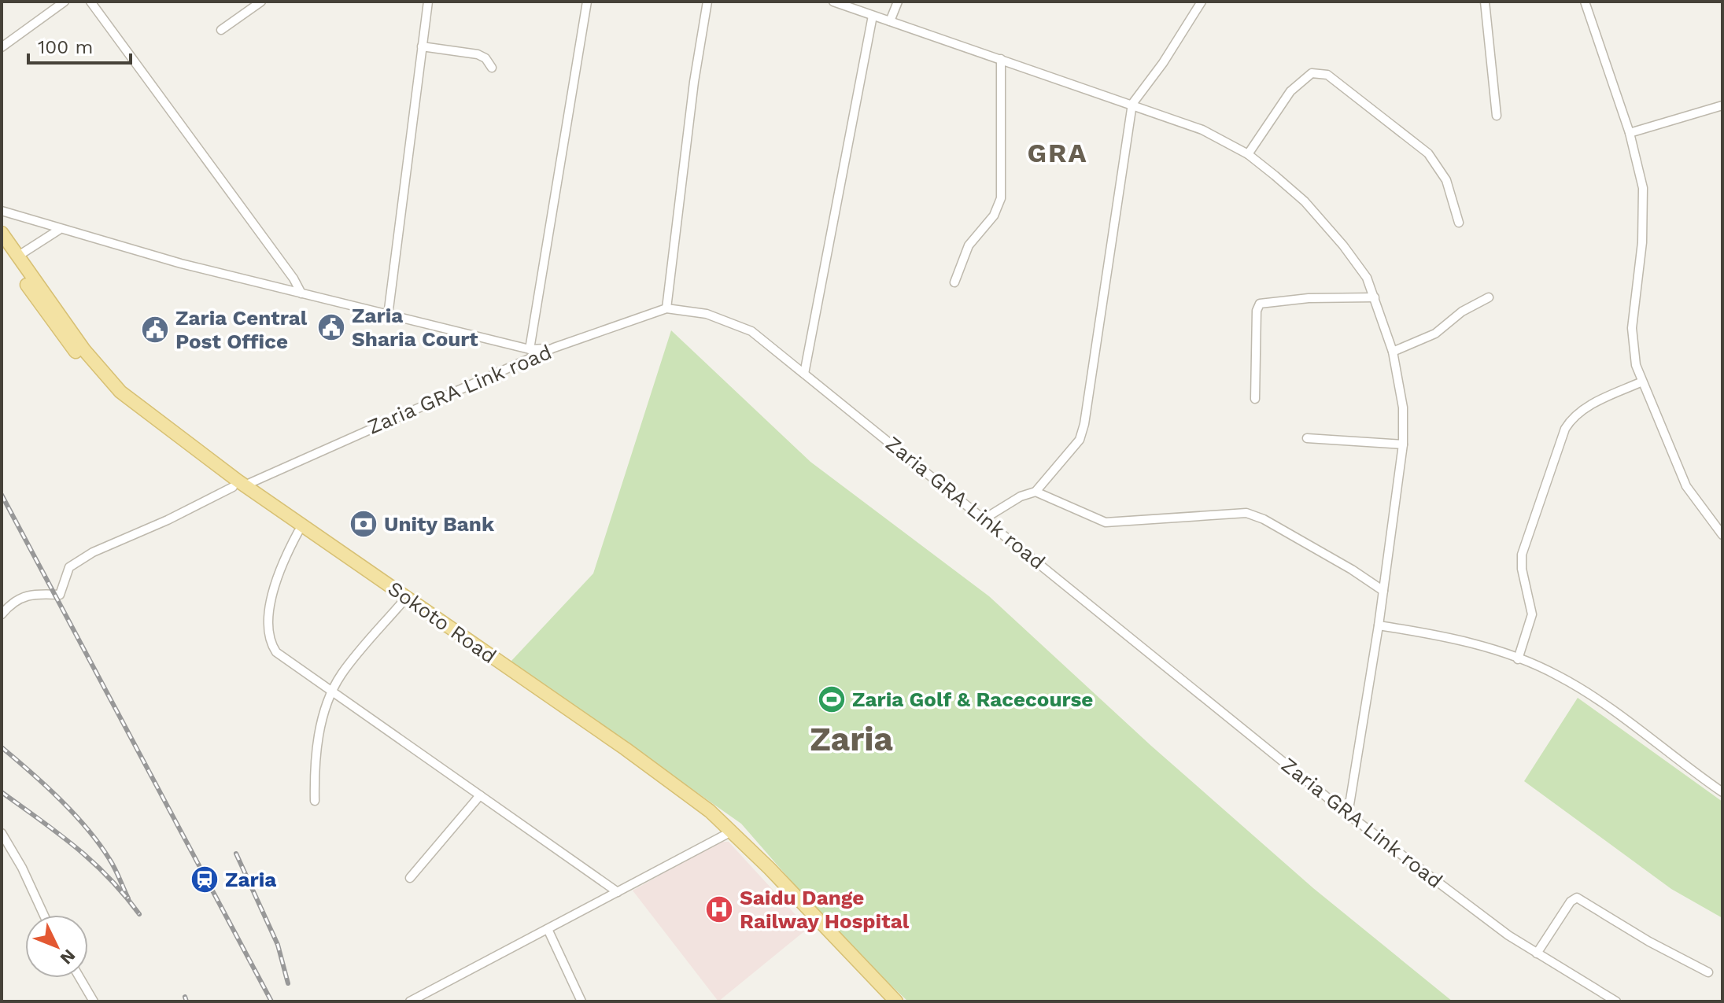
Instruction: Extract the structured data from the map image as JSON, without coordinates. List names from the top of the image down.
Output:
{
  "streets": {
    "main road": ["Sokoto Road"],
    "street": ["Zaria GRA Link road"]
  },
  "crossings": [
    ["Zaria GRA Link road", "Sokoto Road"]
  ],
  "districts": ["GRA", "Zaria"],
  "places": {
    "public building": ["Zaria Sharia Court", "Zaria Central Post Office"],
    "bank": ["Unity Bank"],
    "sports": ["Zaria Golf & Racecourse"],
    "station": ["Zaria"],
    "hospital": ["Saidu Dange Railway Hospital"]
  },
  "scale_bar": "100 m",
  "north": "bottom right"
}
